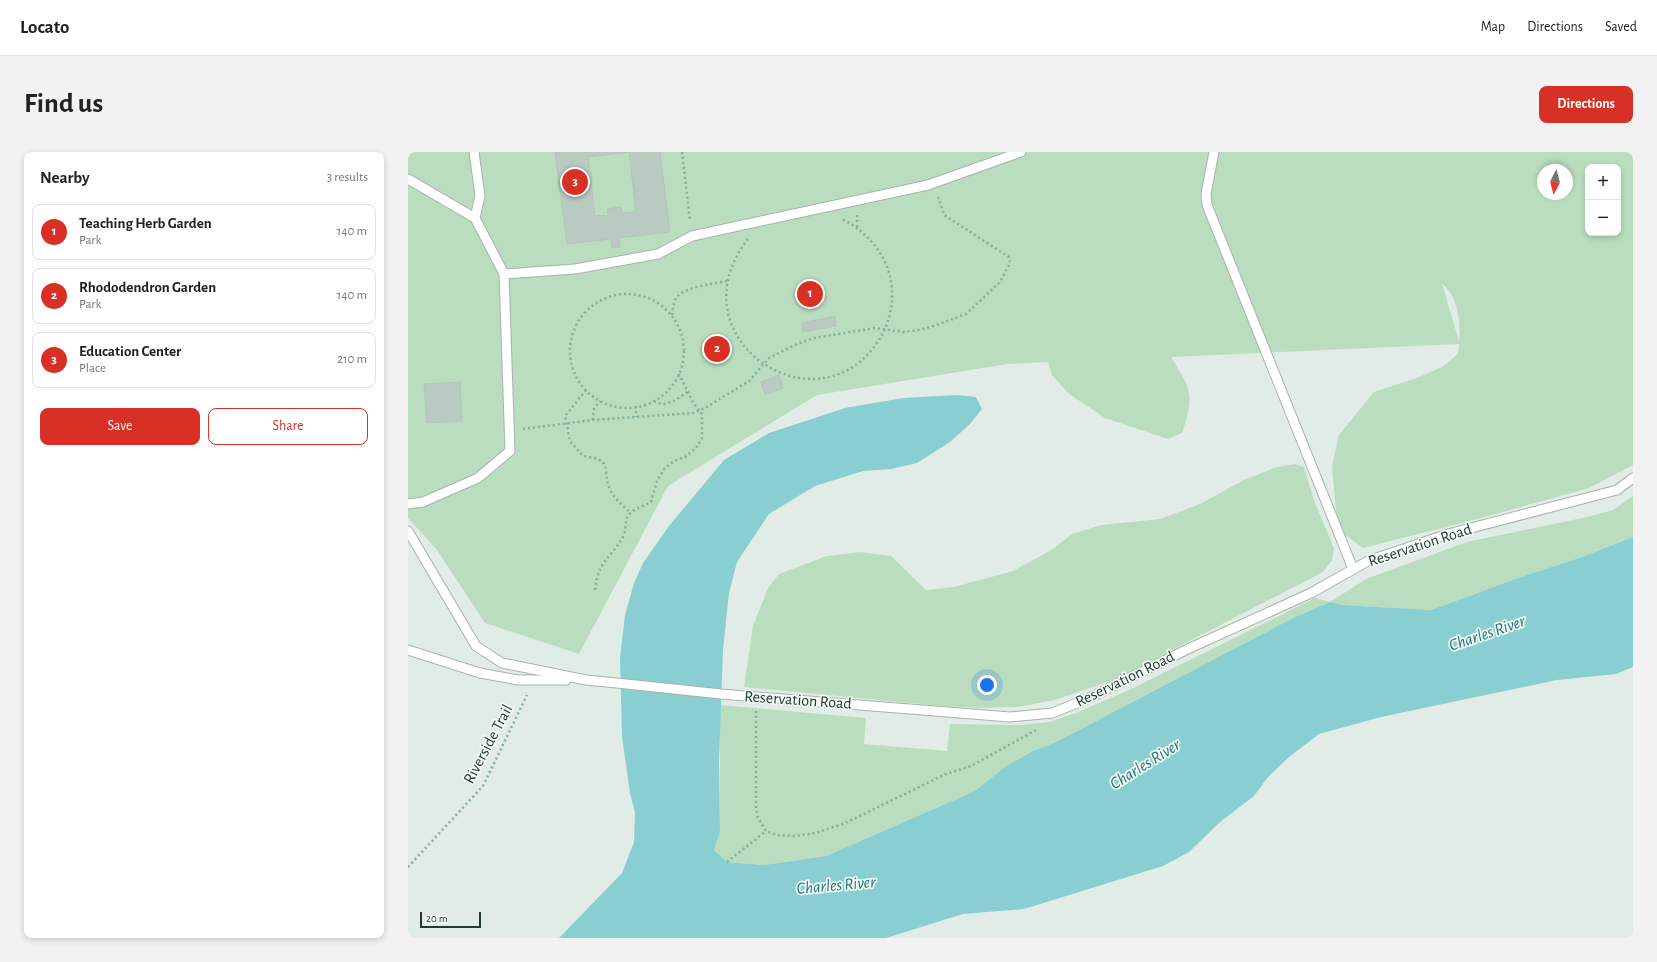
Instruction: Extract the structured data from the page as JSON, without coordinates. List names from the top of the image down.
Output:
{
  "streets": {
    "lane": ["Reservation Road"],
    "path": ["Riverside Trail"]
  },
  "crossings": [
    ["Reservation Road", "Riverside Trail"]
  ],
  "water": ["Charles River"],
  "scale_bar": "20 m",
  "north": "bottom",
  "page": {
    "header": "Locato",
    "nav": ["Map", "Directions", "Saved"],
    "buttons": [
      "Directions",
      ["Save", "Share"]
    ],
    "title": "Find us",
    "heading": ["Nearby", "3 results"],
    "map_buttons": ["+", "−"],
    "pins": ["3", "1", "2"],
    "list": [
      {
        "mark": "1",
        "name": "Teaching Herb Garden",
        "note": "Park",
        "value": "140 m"
      },
      {
        "mark": "2",
        "name": "Rhododendron Garden",
        "note": "Park",
        "value": "140 m"
      },
      {
        "mark": "3",
        "name": "Education Center",
        "note": "Place",
        "value": "210 m"
      }
    ],
    "scale": "20 m"
  }
}
